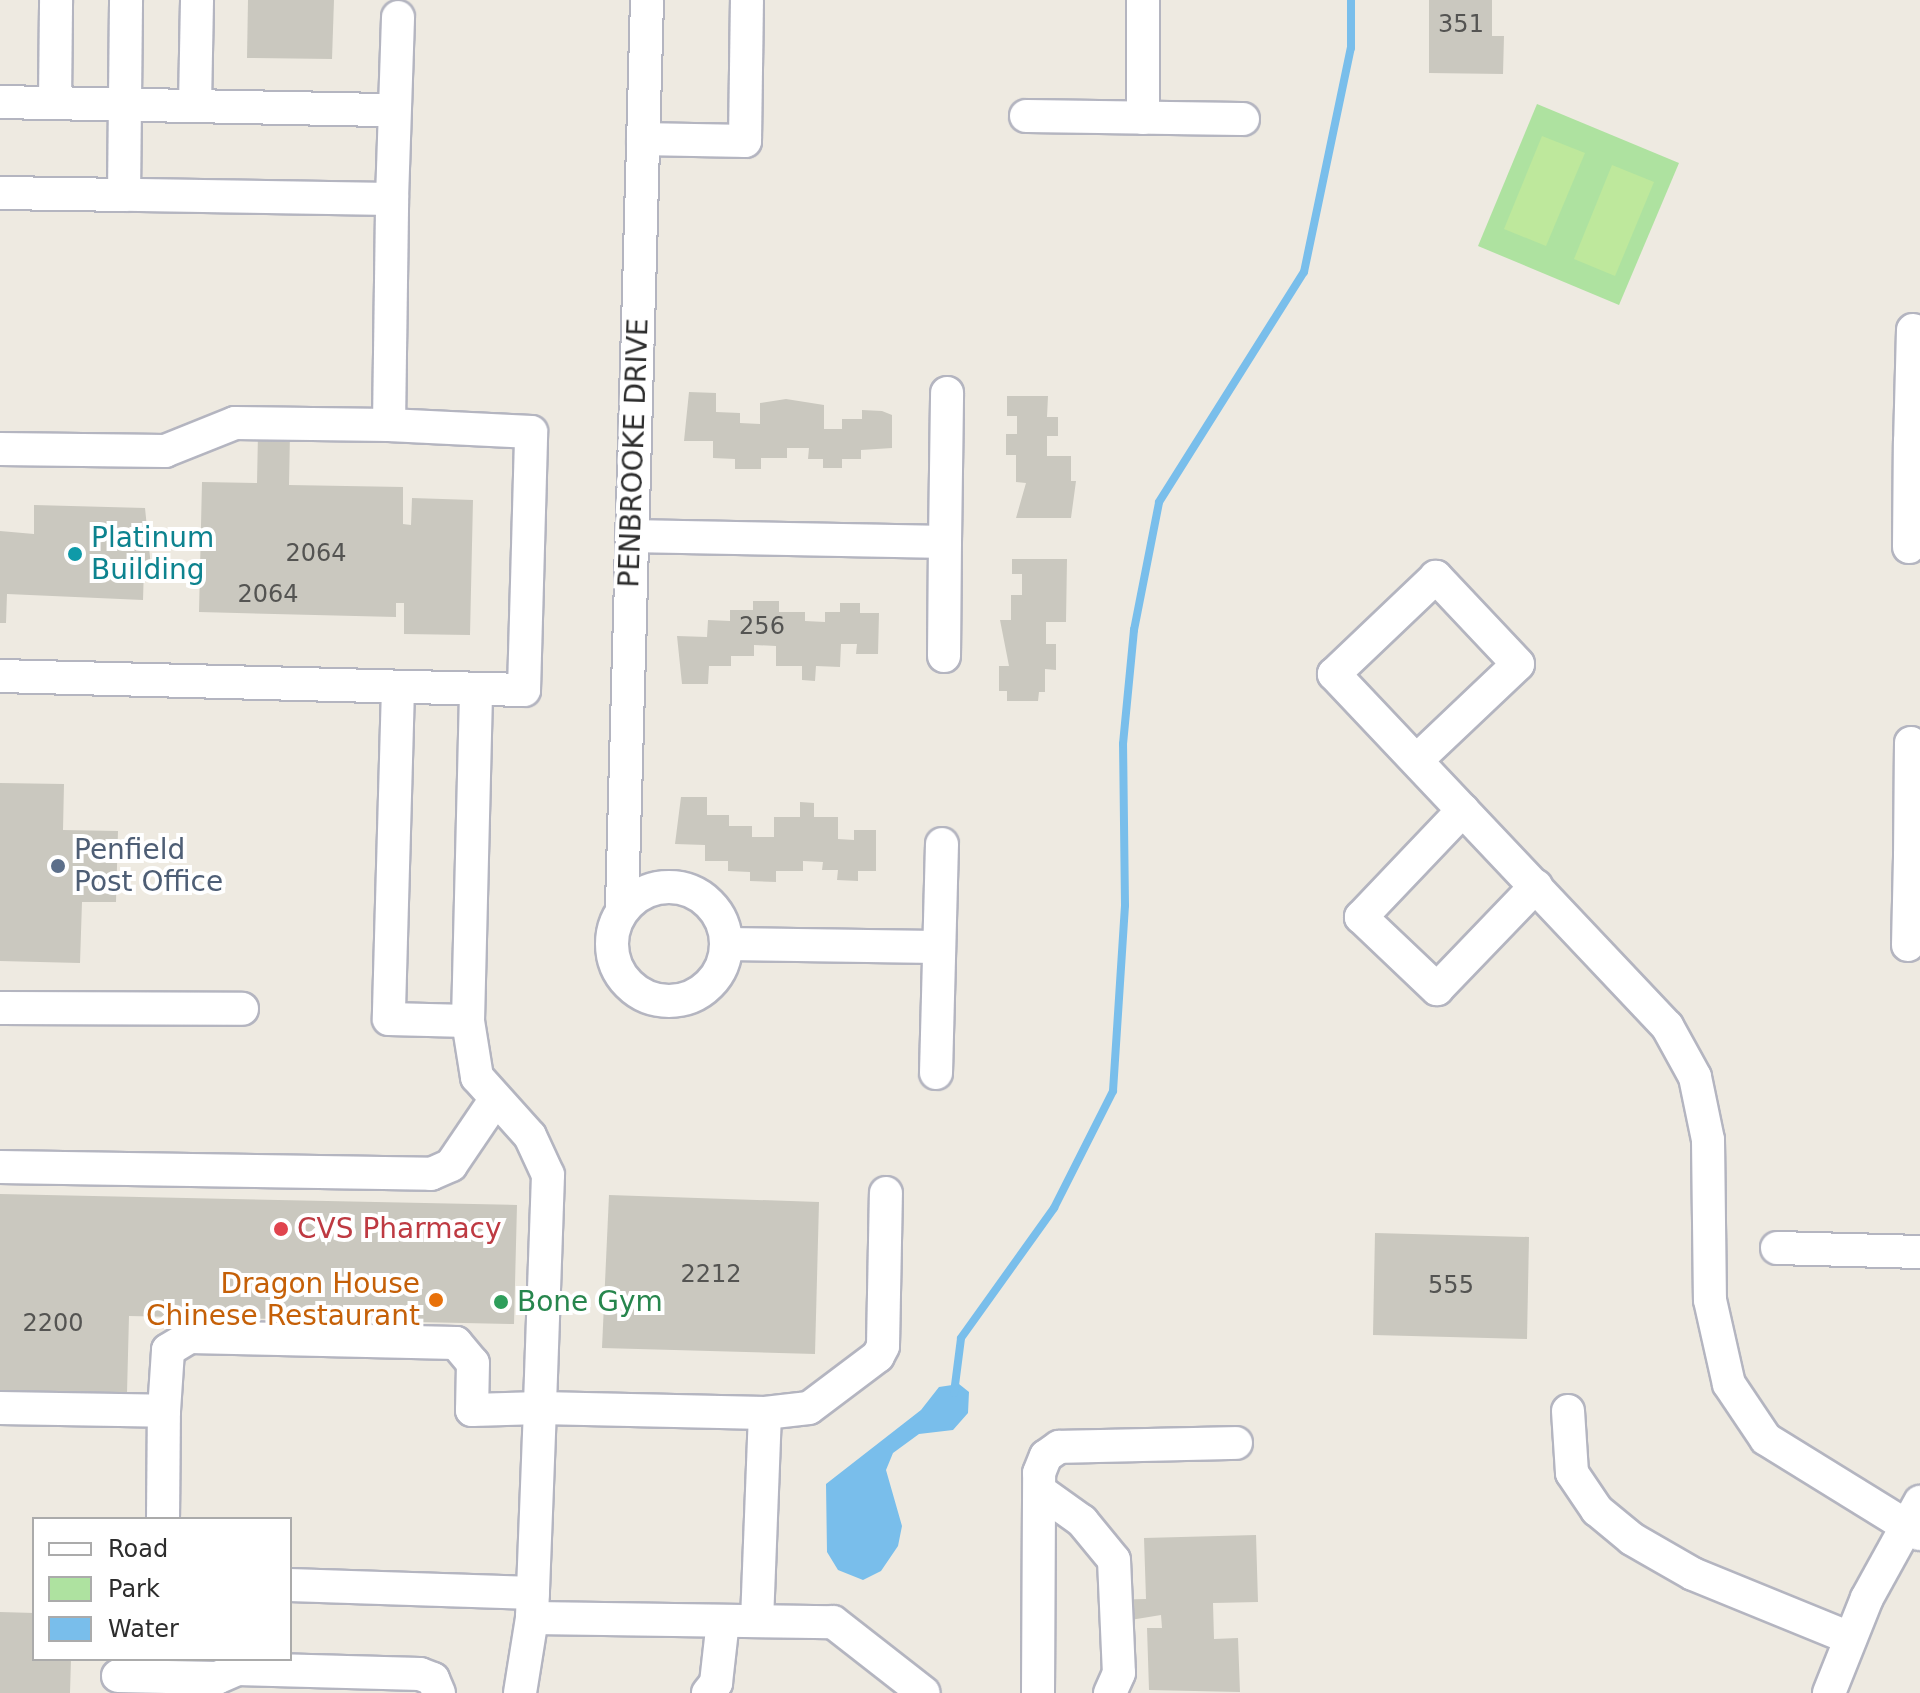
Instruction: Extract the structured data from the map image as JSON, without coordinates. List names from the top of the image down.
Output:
{
  "streets": {
    "street": ["PENBROOKE DRIVE"]
  },
  "places": [
    "Platinum Building",
    "Penfield Post Office",
    "CVS Pharmacy",
    "Dragon House Chinese Restaurant",
    "Bone Gym"
  ],
  "house_numbers": [
    "351",
    "2064",
    "2064",
    "256",
    "2212",
    "555",
    "2200"
  ],
  "legend": ["Road", "Park", "Water"]
}
